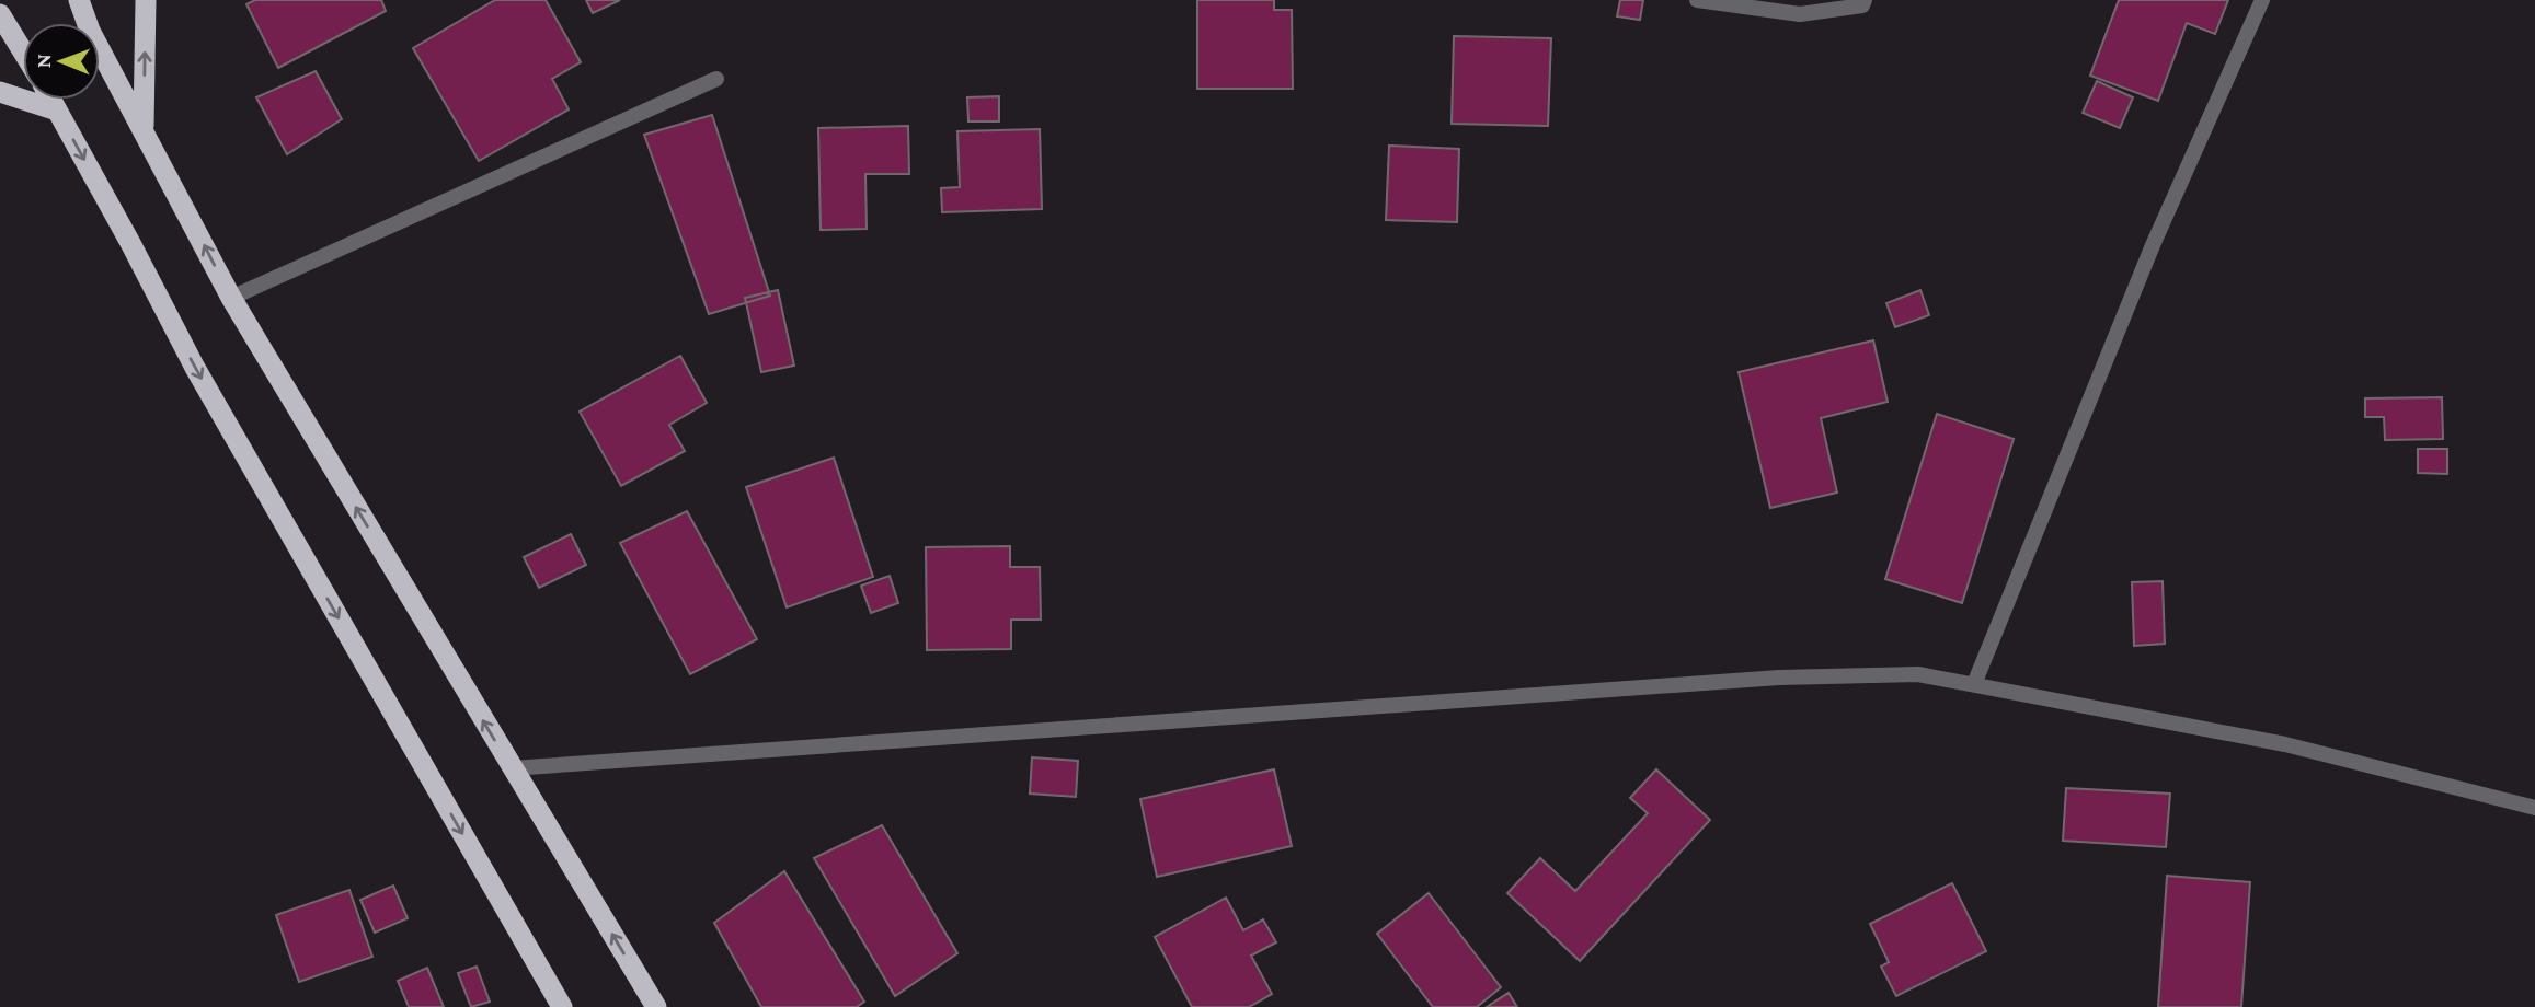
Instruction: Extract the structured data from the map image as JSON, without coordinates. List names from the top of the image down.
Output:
{
  "north": "left"
}
